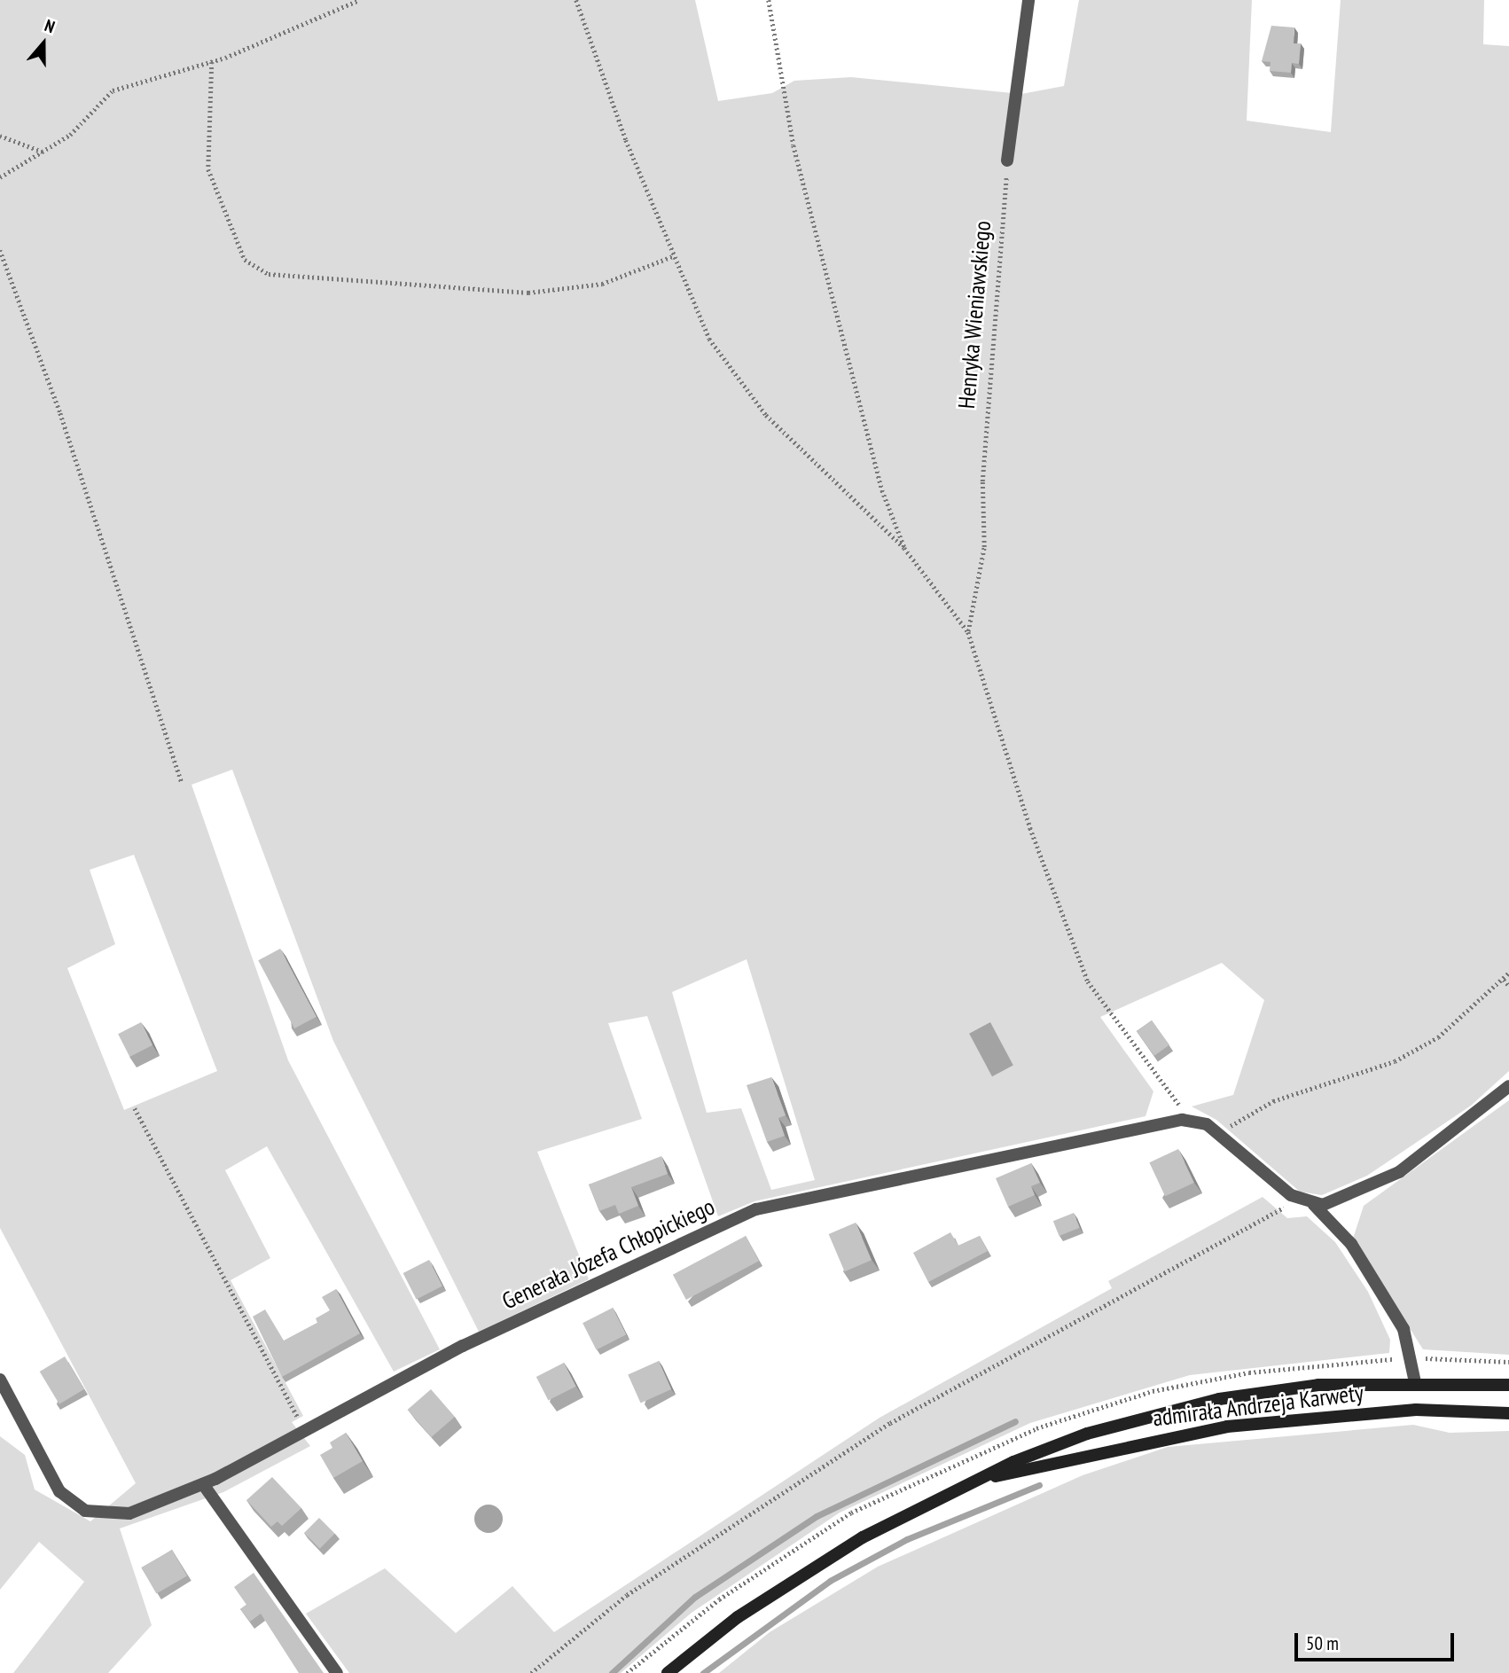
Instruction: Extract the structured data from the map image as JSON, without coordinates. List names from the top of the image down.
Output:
{
  "streets": {
    "main road": ["admirała Andrzeja Karwety"],
    "street": ["Generała Józefa Chłopickiego"],
    "path": ["Henryka Wieniawskiego"]
  },
  "scale_bar": "50 m",
  "north": "top"
}
